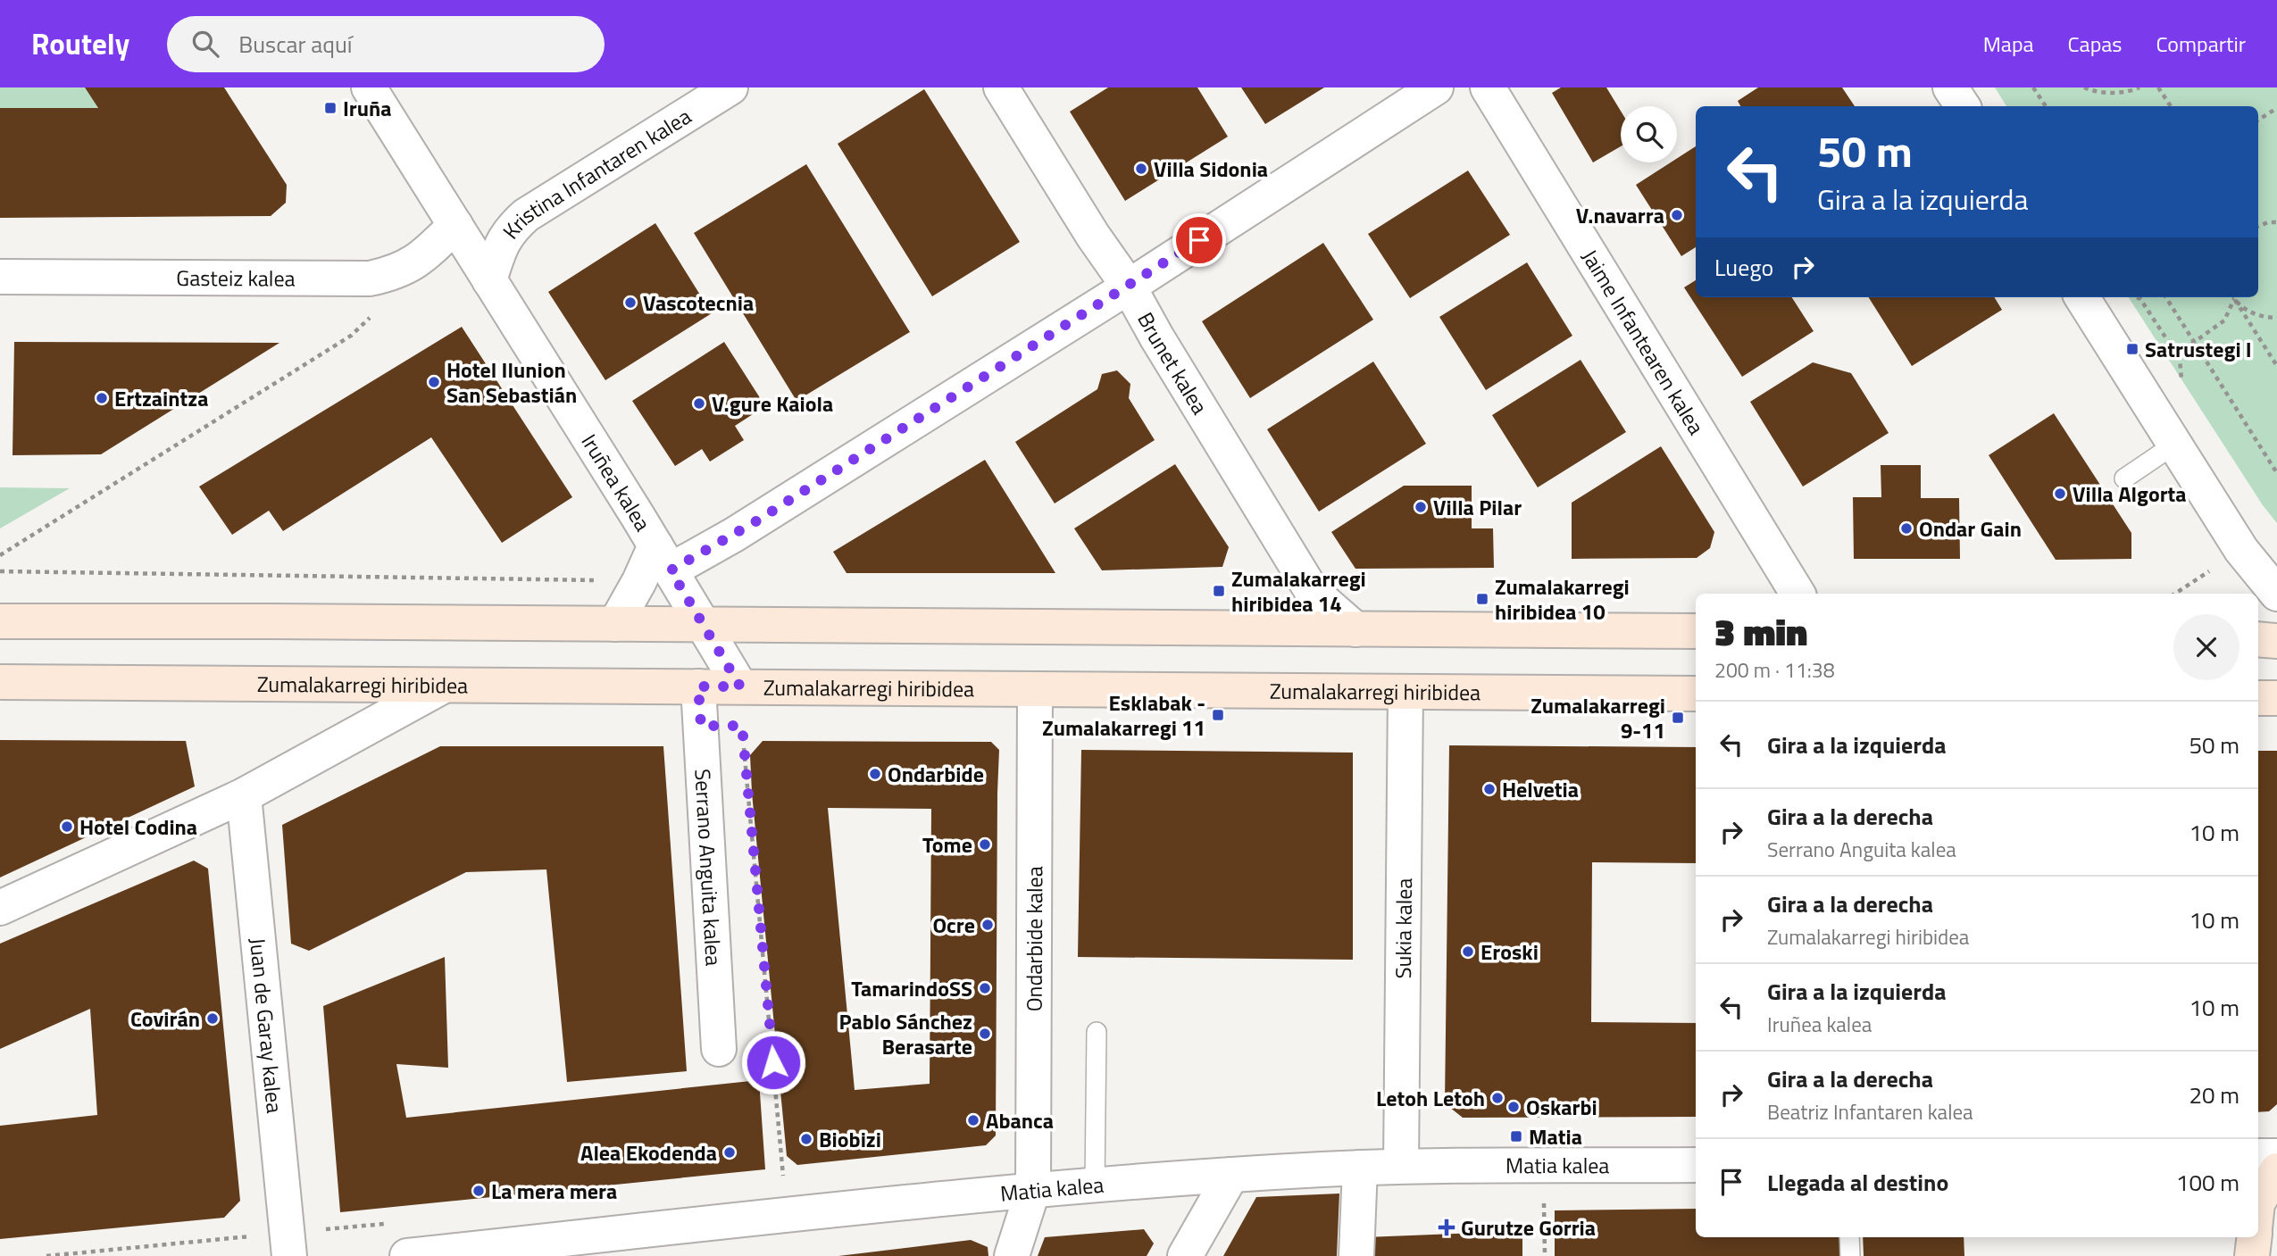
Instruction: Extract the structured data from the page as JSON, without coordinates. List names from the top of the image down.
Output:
{
  "streets": {
    "main road": ["Zumalakarregi hiribidea"],
    "street": [
      "Kristina Infantaren kalea",
      "Gasteiz kalea",
      "Jaime Infantearen kalea",
      "Brunet kalea",
      "Iruñea kalea",
      "Serrano Anguita kalea",
      "Sukia kalea",
      "Ondarbide kalea",
      "Juan de Garay kalea",
      "Matia kalea"
    ]
  },
  "crossings": [
    ["Kristina Infantaren kalea", "Iruñea kalea"],
    ["Gasteiz kalea", "Iruñea kalea"],
    ["Iruñea kalea", "Zumalakarregi hiribidea"],
    ["Zumalakarregi hiribidea", "Serrano Anguita kalea"],
    ["Zumalakarregi hiribidea", "Sukia kalea"],
    ["Zumalakarregi hiribidea", "Ondarbide kalea"],
    ["Sukia kalea", "Matia kalea"],
    ["Ondarbide kalea", "Matia kalea"]
  ],
  "places": {
    "transit": [
      "Iruña",
      "Satrustegi I",
      "Zumalakarregi hiribidea 14",
      "Zumalakarregi hiribidea 10",
      "Esklabak - Zumalakarregi 11",
      "Zumalakarregi 9-11",
      "Matia"
    ],
    "other": [
      "Villa Sidonia",
      "V.navarra",
      "Vascotecnia",
      "Hotel Ilunion San Sebastián",
      "Ertzaintza",
      "V.gure Kaiola",
      "Villa Algorta",
      "Villa Pilar",
      "Ondar Gain",
      "Ondarbide",
      "Helvetia",
      "Hotel Codina",
      "Tome",
      "Ocre",
      "Eroski",
      "TamarindoSS",
      "Covirán",
      "Pablo Sánchez Berasarte",
      "Letoh Letoh",
      "Oskarbi",
      "Abanca",
      "Biobizi",
      "Alea Ekodenda",
      "La mera mera"
    ],
    "health": ["Gurutze Gorria"]
  },
  "page": {
    "header": "Routely",
    "search": "Buscar aquí",
    "nav": ["Mapa", "Capas", "Compartir"],
    "turn": ["50 m", "Gira a la izquierda"],
    "then": "Luego",
    "heading": ["3 min", "200 m · 11:38"],
    "list": [
      {
        "name": "Gira a la izquierda",
        "value": "50 m"
      },
      {
        "name": "Gira a la derecha",
        "note": "Serrano Anguita kalea",
        "value": "10 m"
      },
      {
        "name": "Gira a la derecha",
        "note": "Zumalakarregi hiribidea",
        "value": "10 m"
      },
      {
        "name": "Gira a la izquierda",
        "note": "Iruñea kalea",
        "value": "10 m"
      },
      {
        "name": "Gira a la derecha",
        "note": "Beatriz Infantaren kalea",
        "value": "20 m"
      },
      {
        "name": "Llegada al destino",
        "value": "100 m"
      }
    ]
  }
}
